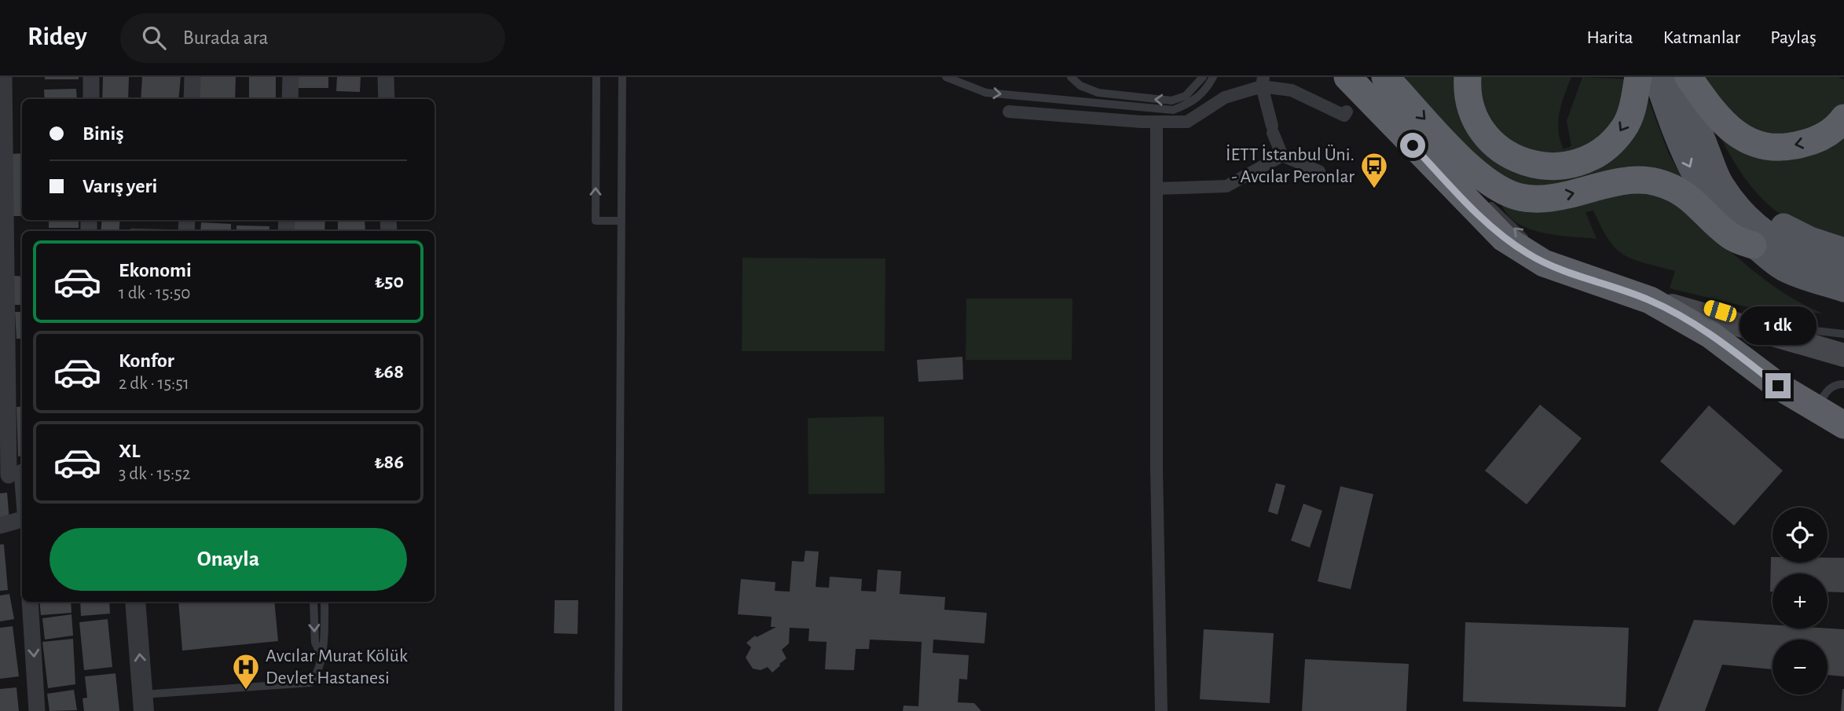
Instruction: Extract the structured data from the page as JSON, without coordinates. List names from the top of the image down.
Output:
{
  "places": {
    "bus stop": ["İETT İstanbul Üni. - Avcılar Peronlar"],
    "hospital": ["Avcılar Murat Kölük Devlet Hastanesi"]
  },
  "page": {
    "header": "Ridey",
    "search": "Burada ara",
    "nav": ["Harita", "Katmanlar", "Paylaş"],
    "banner": ["Biniş", "Varış yeri"],
    "list": [
      {
        "name": "Ekonomi",
        "note": "1 dk · 15:50",
        "value": "₺50"
      },
      {
        "name": "Konfor",
        "note": "2 dk · 15:51",
        "value": "₺68"
      },
      {
        "name": "XL",
        "note": "3 dk · 15:52",
        "value": "₺86"
      }
    ],
    "bubble": "1 dk",
    "map_buttons": ["+", "−"],
    "buttons": "Onayla"
  }
}
